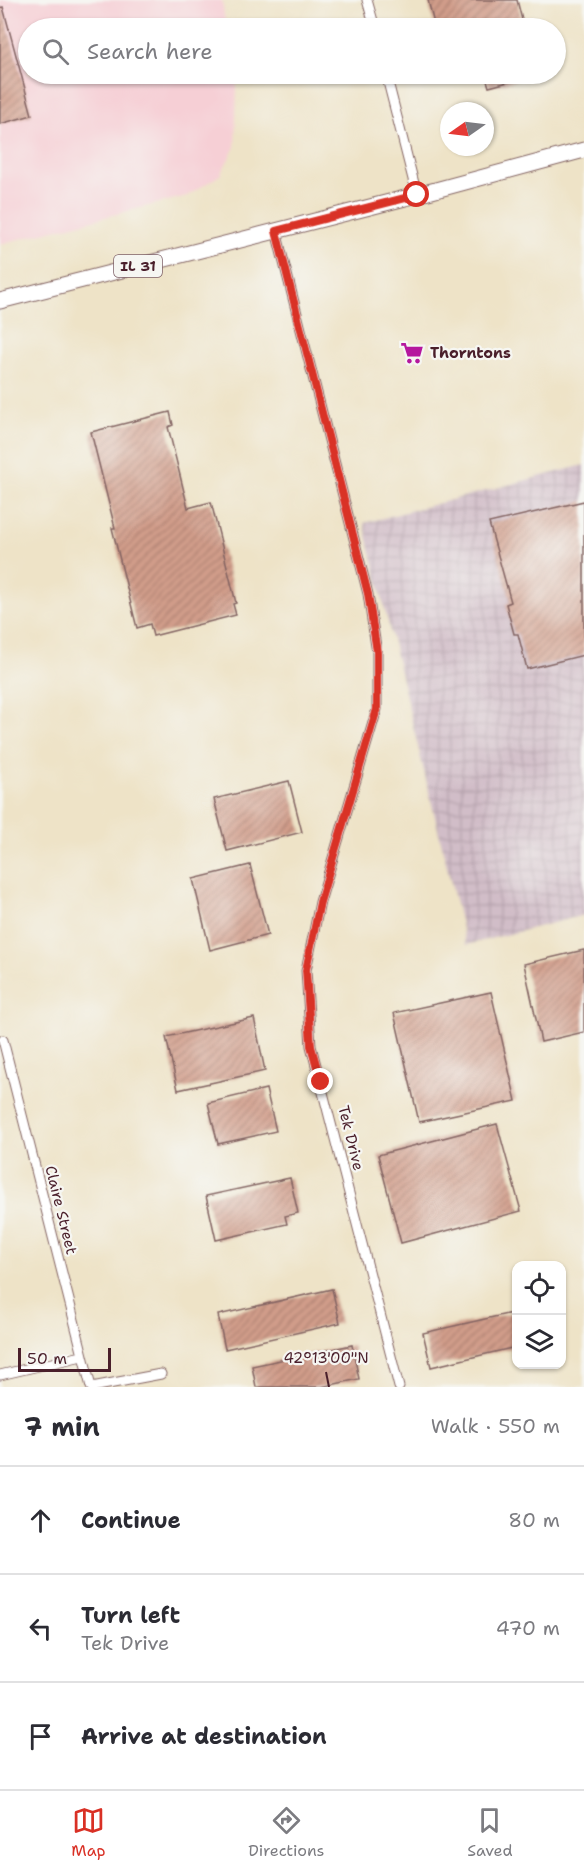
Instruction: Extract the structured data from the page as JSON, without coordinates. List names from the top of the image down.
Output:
{
  "streets": {
    "main road": ["IL 31"],
    "street": ["Tek Drive", "Claire Street"]
  },
  "crossings": [
    ["IL 31", "Tek Drive"]
  ],
  "places": {
    "supermarket": ["Thorntons"]
  },
  "scale_bar": "50 m",
  "north": "left",
  "page": {
    "search": "Search here",
    "scale": "50 m",
    "heading": ["7 min", "Walk · 550 m"],
    "list": [
      ["Continue", "80 m"],
      ["Turn left", "Tek Drive", "470 m"],
      "Arrive at destination"
    ],
    "nav": ["Map", "Directions", "Saved"]
  },
  "coordinates": ["42°13'00\"N"]
}
